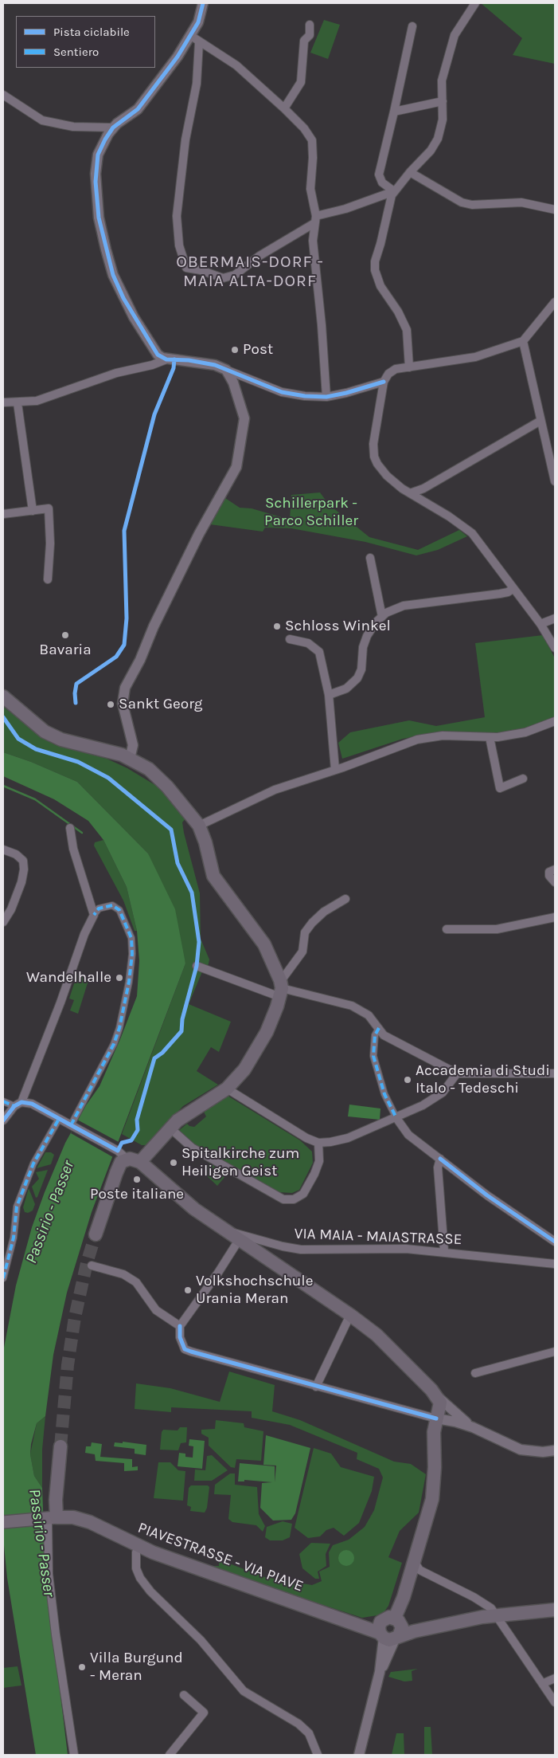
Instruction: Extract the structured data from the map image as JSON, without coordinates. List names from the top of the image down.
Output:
{
  "streets": {
    "main road": ["PIAVESTRASSE - VIA PIAVE"],
    "street": ["VIA MAIA - MAIASTRASSE"]
  },
  "districts": ["OBERMAIS-DORF - MAIA ALTA-DORF"],
  "water": ["Passirio - Passer"],
  "parks": ["Schillerpark - Parco Schiller"],
  "places": [
    "Post",
    "Schloss Winkel",
    "Bavaria",
    "Sankt Georg",
    "Wandelhalle",
    "Accademia di Studi Italo - Tedeschi",
    "Spitalkirche zum Heiligen Geist",
    "Poste italiane",
    "Volkshochschule Urania Meran",
    "Villa Burgund - Meran"
  ],
  "legend": ["Pista ciclabile", "Sentiero"]
}
